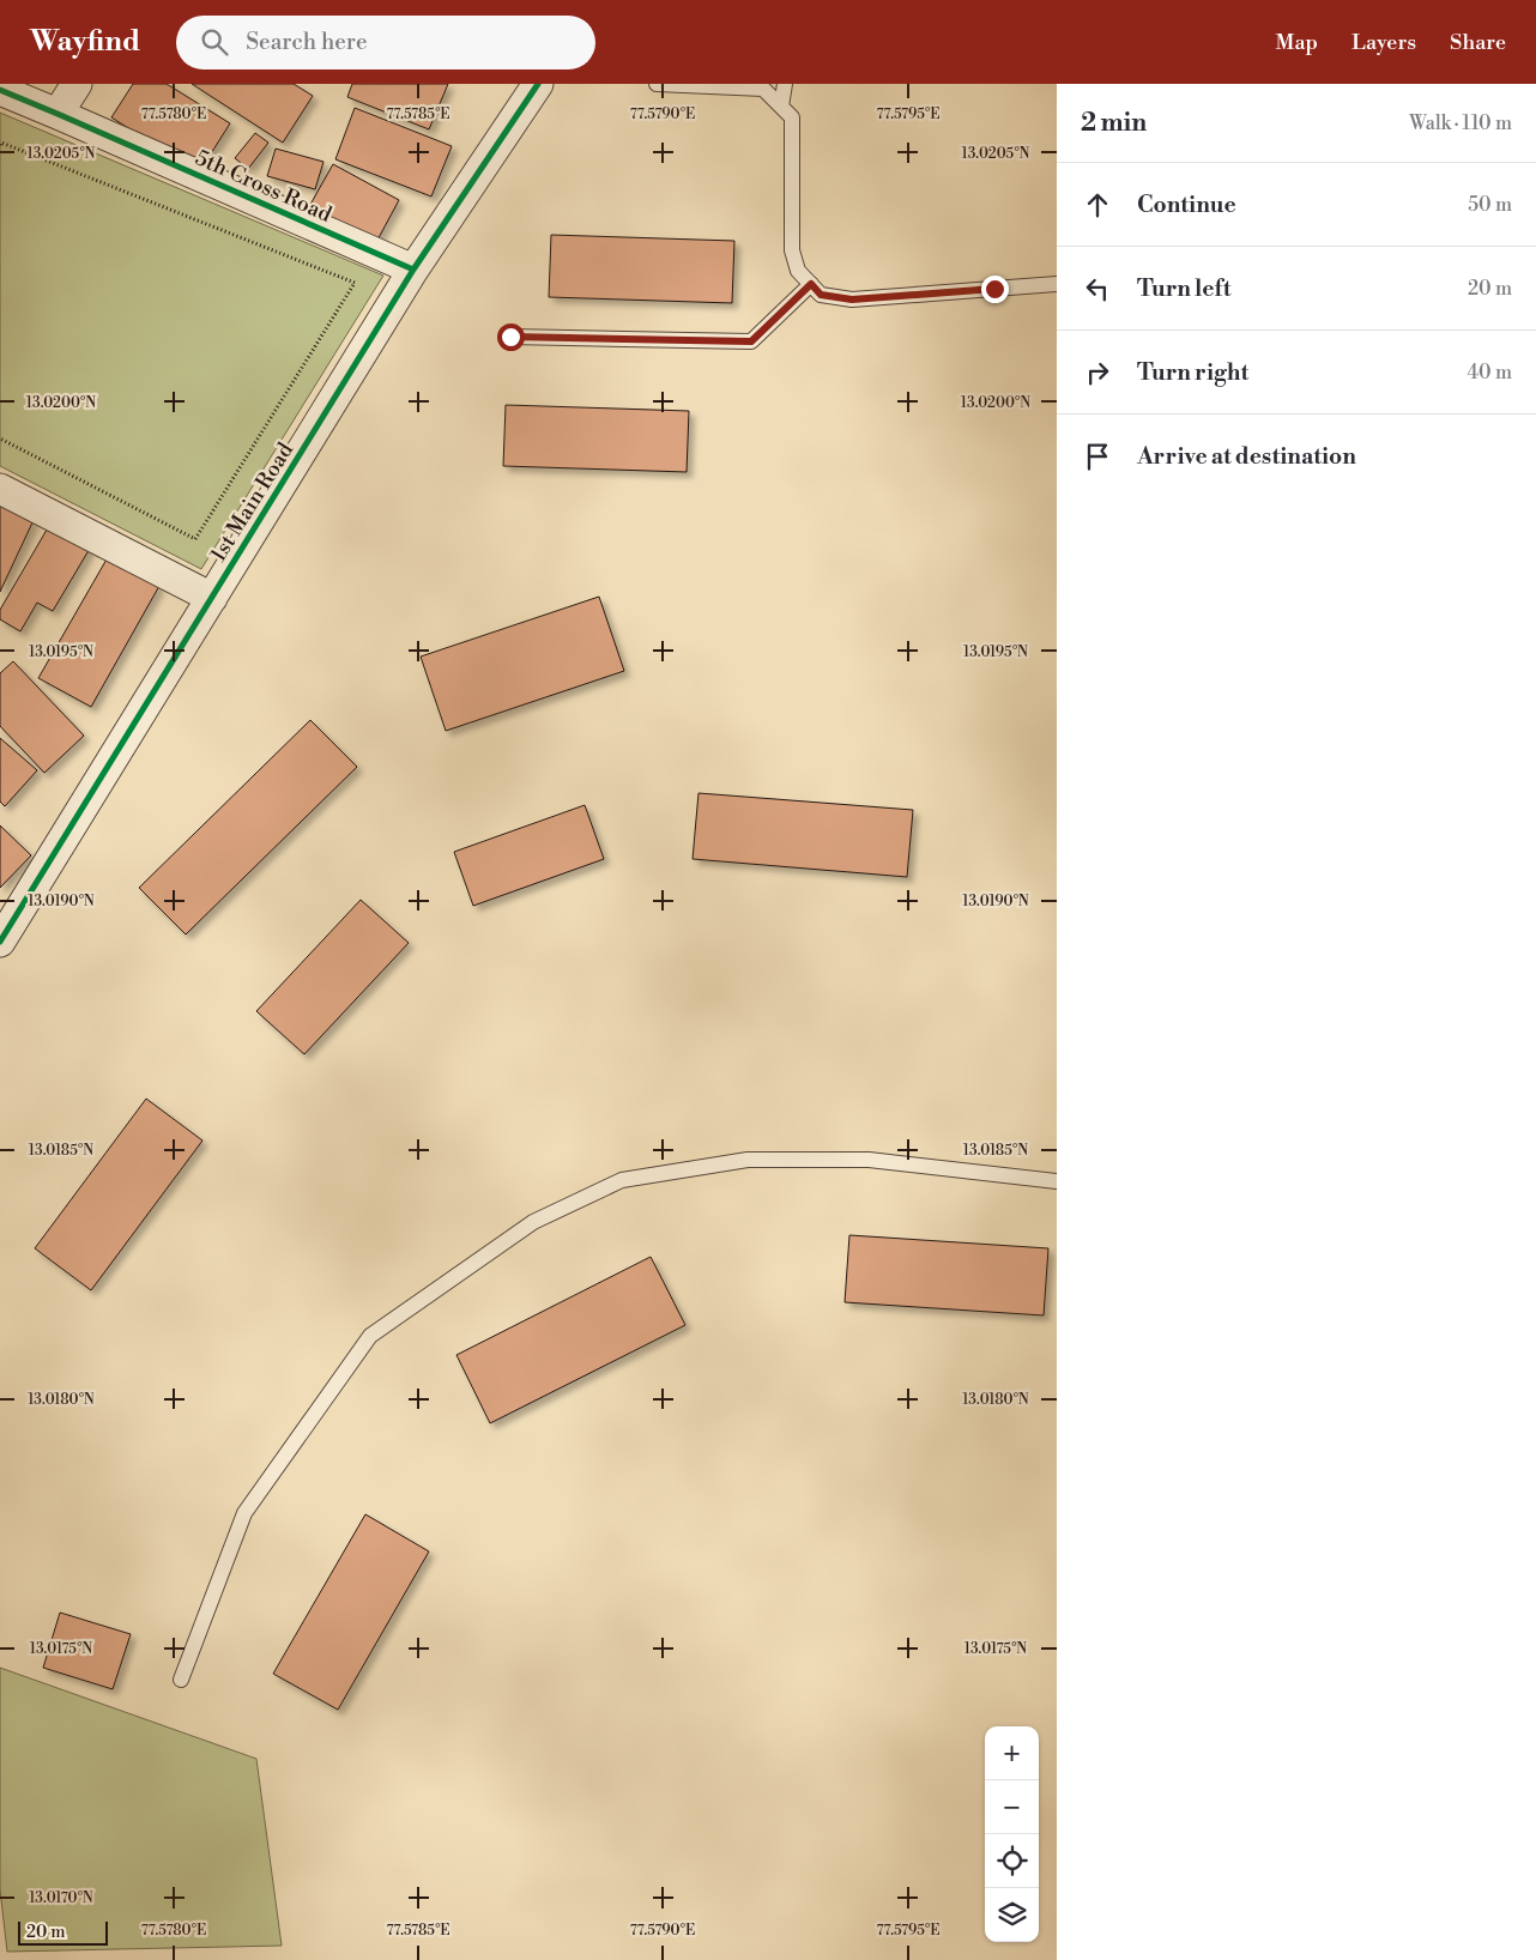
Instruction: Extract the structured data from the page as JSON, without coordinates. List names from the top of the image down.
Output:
{
  "streets": {
    "street": ["5th Cross Road", "1st Main Road"]
  },
  "crossings": [
    ["5th Cross Road", "1st Main Road"]
  ],
  "scale_bar": "20 m",
  "page": {
    "header": "Wayfind",
    "search": "Search here",
    "nav": ["Map", "Layers", "Share"],
    "heading": ["2 min", "Walk · 110 m"],
    "list": [
      ["Continue", "50 m"],
      ["Turn left", "20 m"],
      ["Turn right", "40 m"],
      "Arrive at destination"
    ],
    "map_buttons": ["+", "−"],
    "scale": "20 m"
  },
  "coordinates": [
    "77.5780°E",
    "77.5785°E",
    "77.5790°E",
    "77.5795°E",
    "13.0205°N",
    "13.0200°N",
    "13.0195°N",
    "13.0190°N",
    "13.0185°N",
    "13.0180°N",
    "13.0175°N",
    "13.0170°N"
  ]
}
